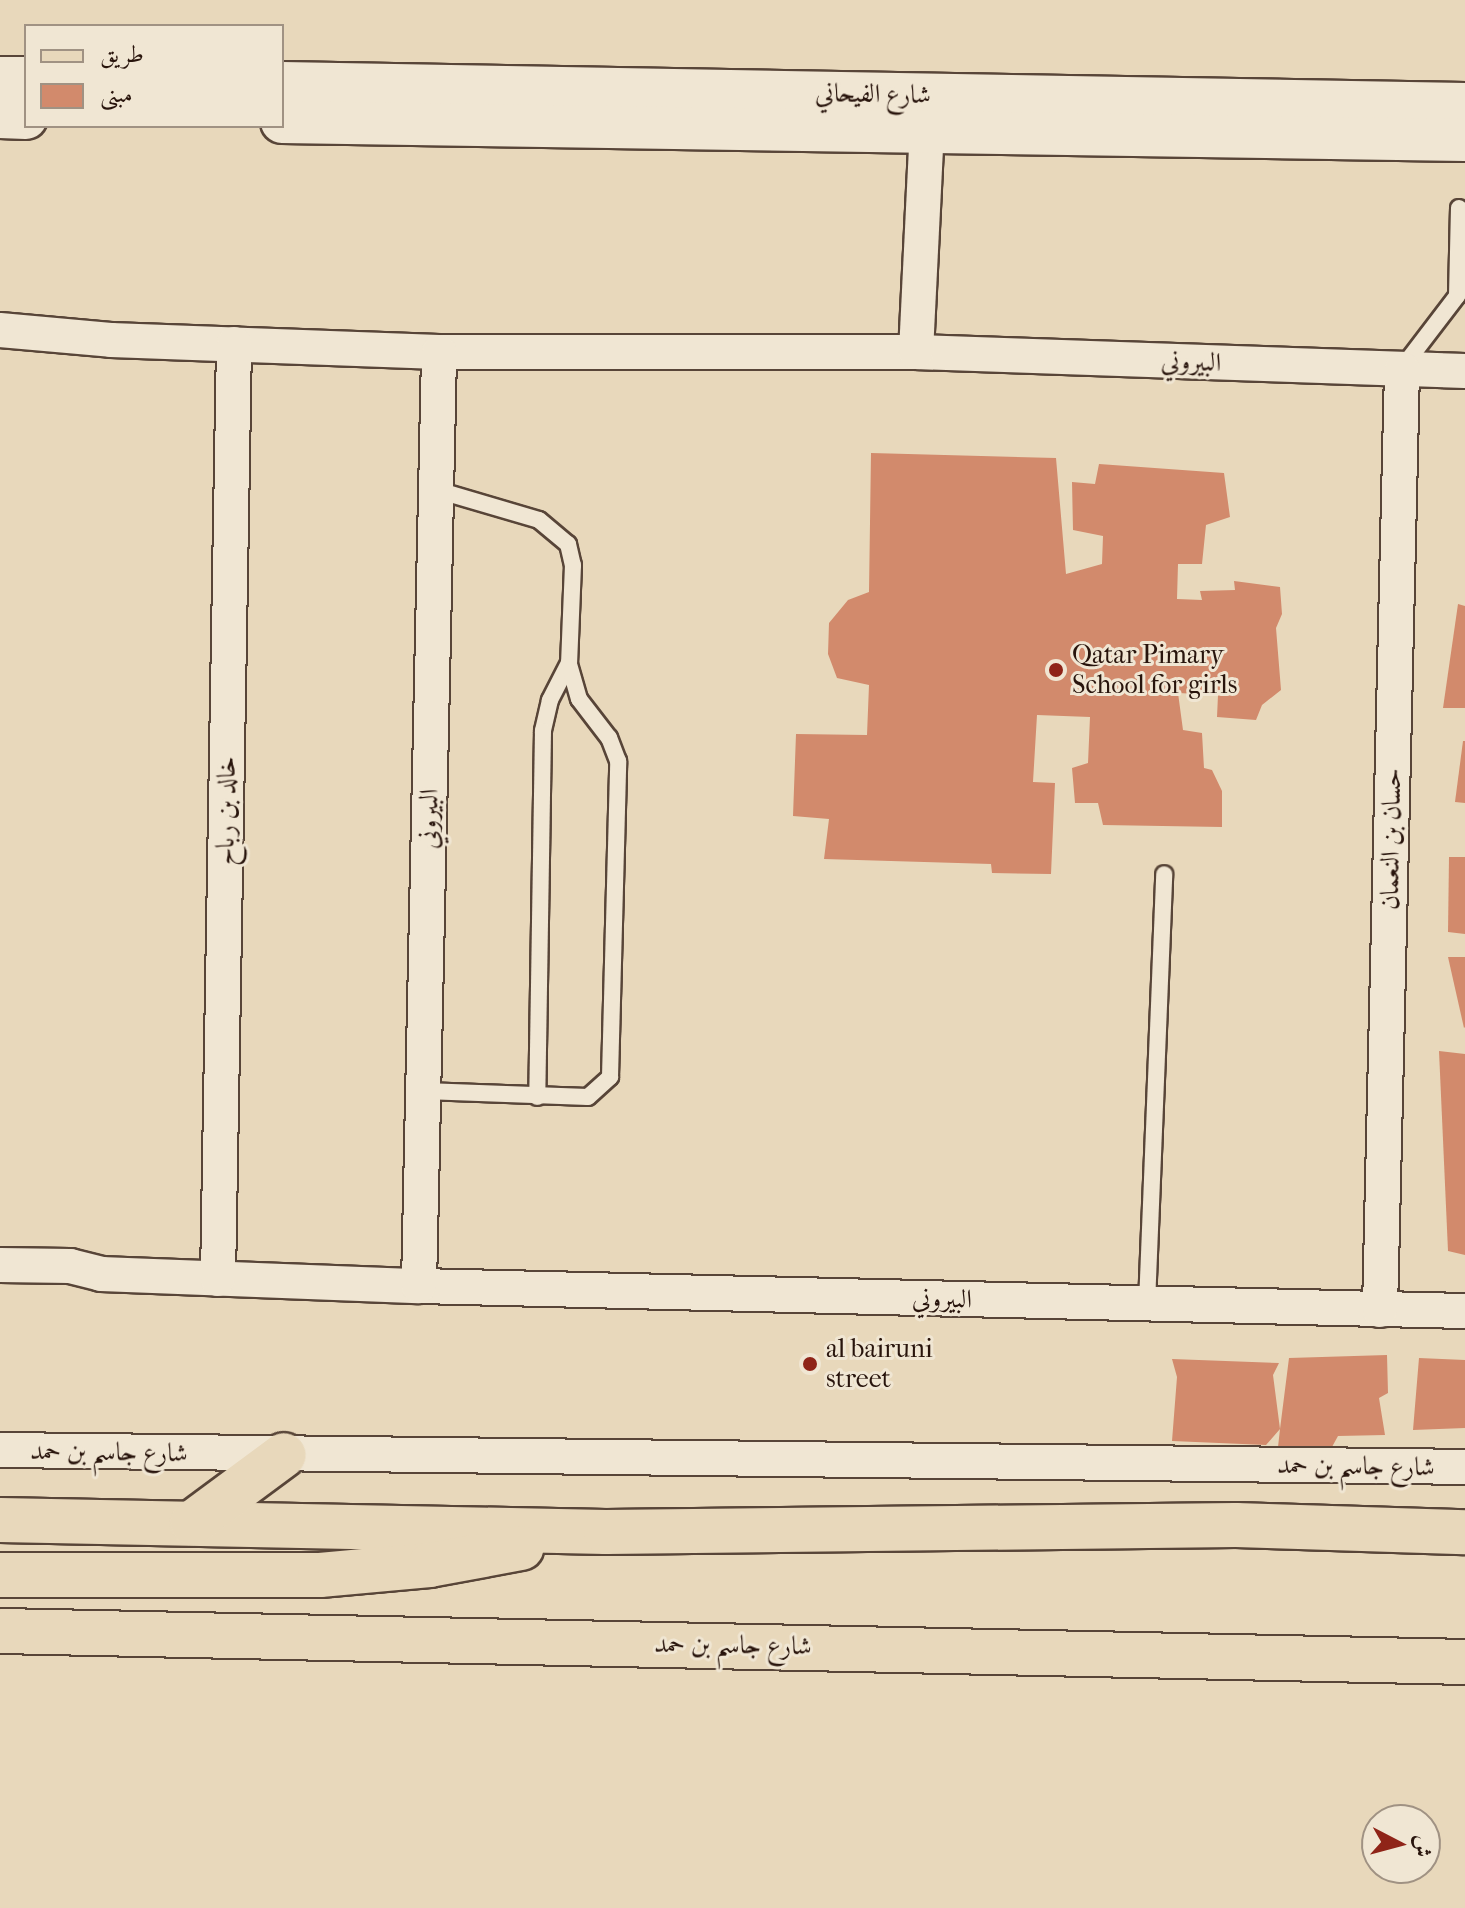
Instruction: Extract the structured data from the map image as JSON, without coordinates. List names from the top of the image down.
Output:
{
  "streets": {
    "main road": ["شارع جاسم بن حمد"],
    "street": [
      "شارع الفيحاني",
      "البيروني",
      "خالد بن رباح",
      "حسان بن النعمان"
    ]
  },
  "crossings": [
    ["البيروني", "خالد بن رباح"],
    ["البيروني", "حسان بن النعمان"]
  ],
  "places": ["Qatar Pimary School for girls", "al bairuni street"],
  "legend": ["طريق", "مبنى"],
  "north": "right"
}
